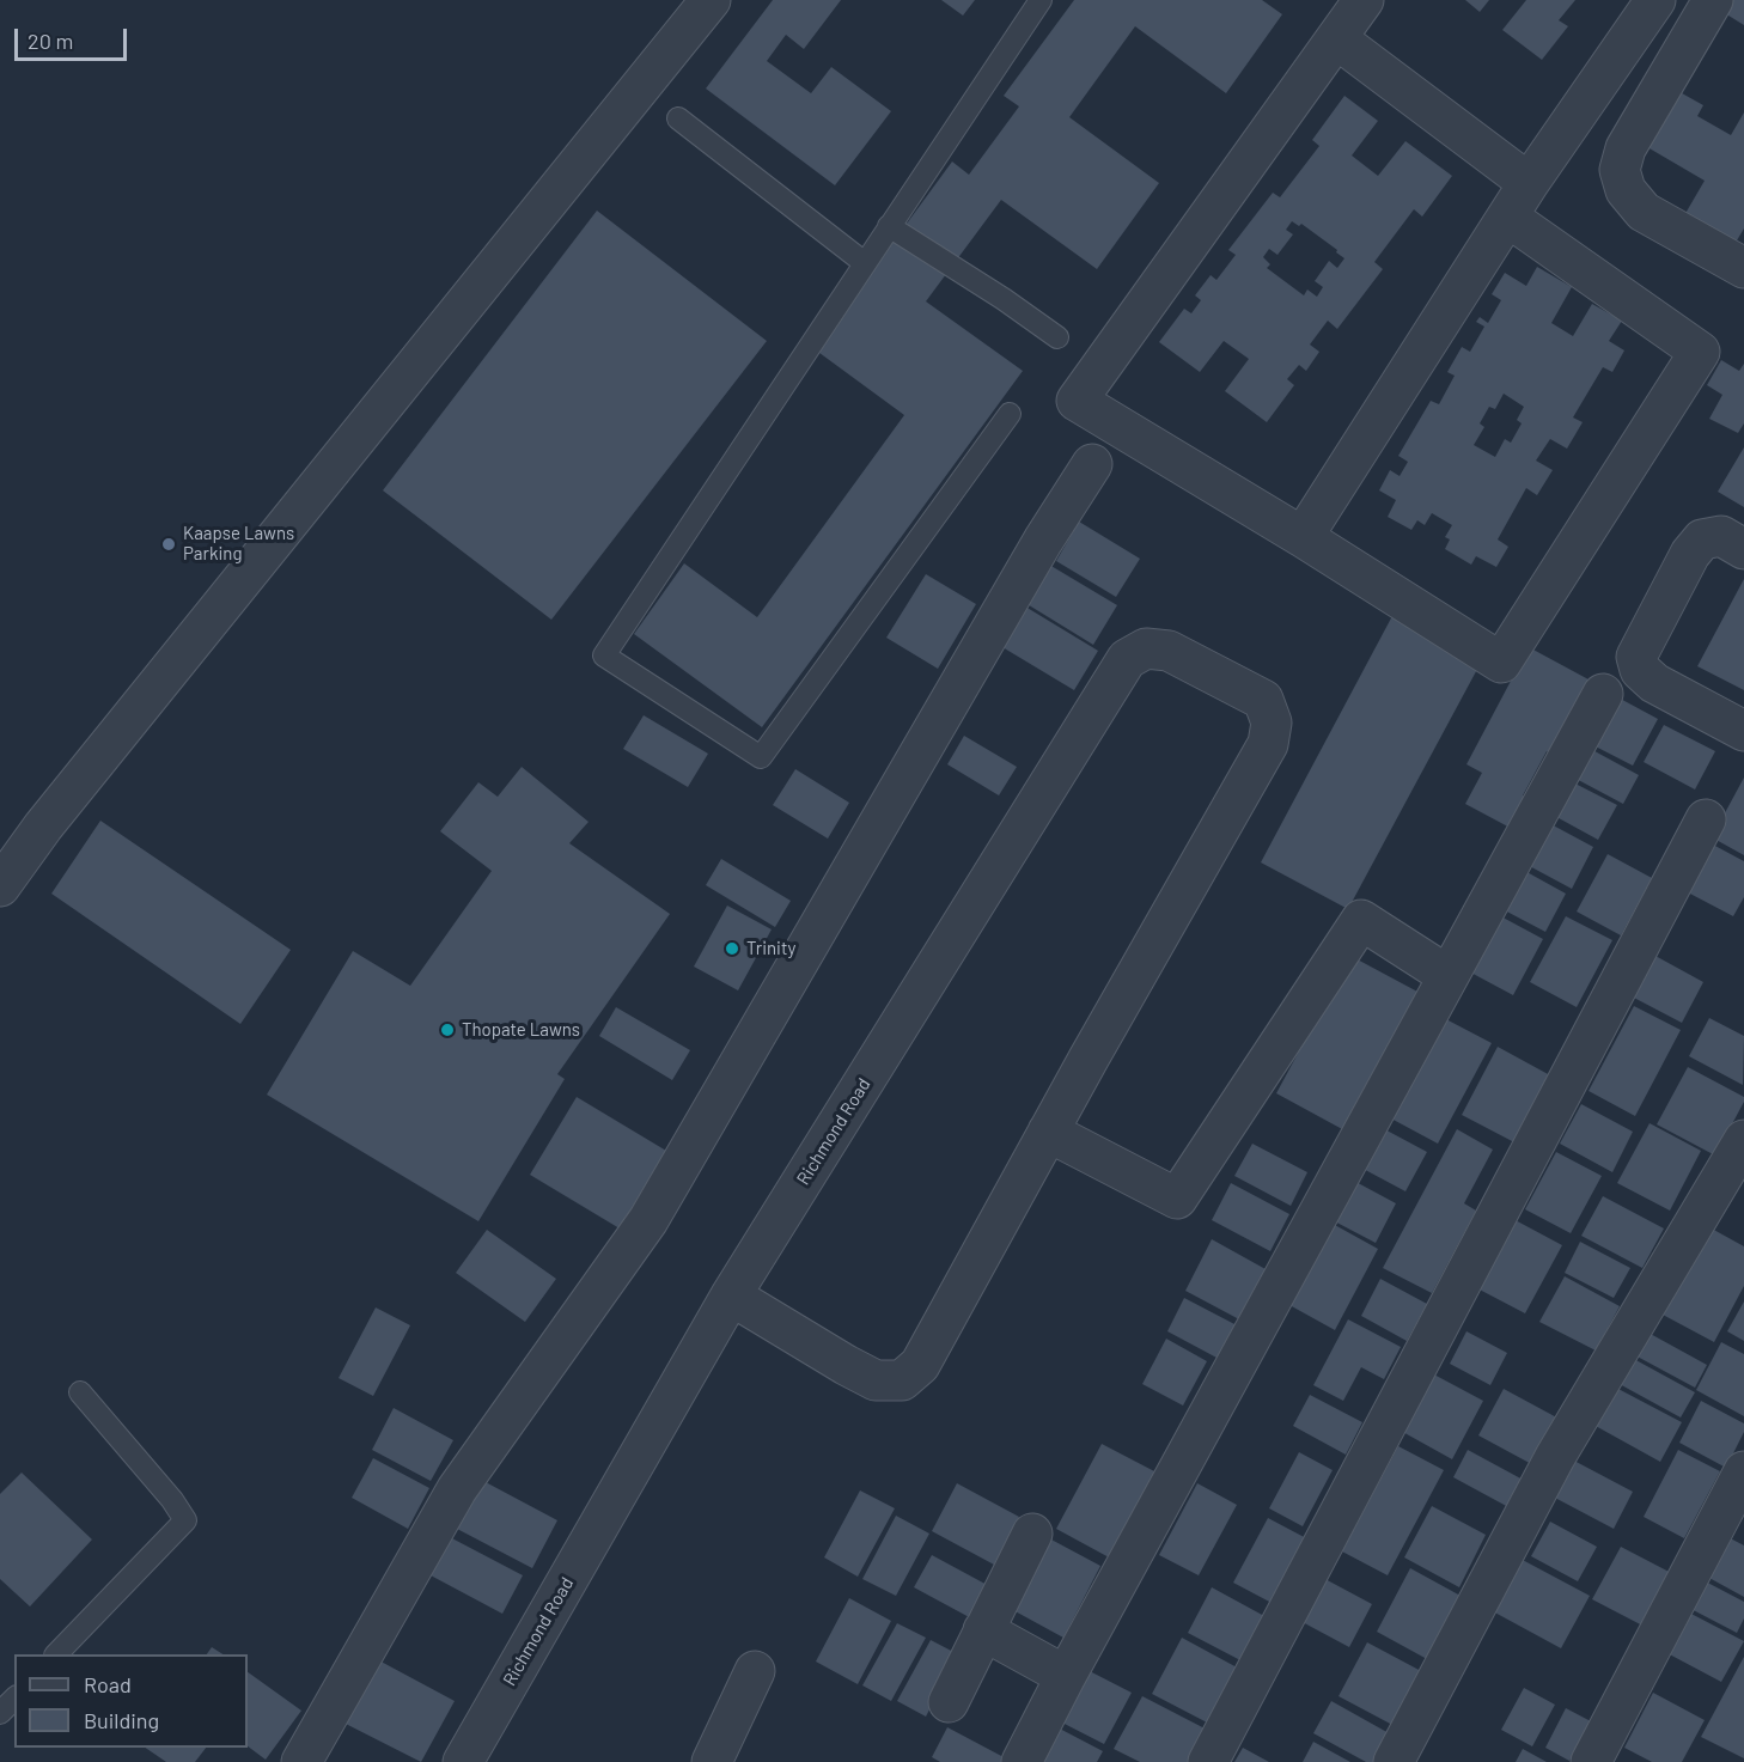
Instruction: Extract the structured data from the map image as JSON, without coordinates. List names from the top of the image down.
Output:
{
  "streets": {
    "street": ["Richmond Road"]
  },
  "places": ["Kaapse Lawns Parking", "Trinity", "Thopate Lawns"],
  "legend": ["Road", "Building"],
  "scale_bar": "20 m"
}
